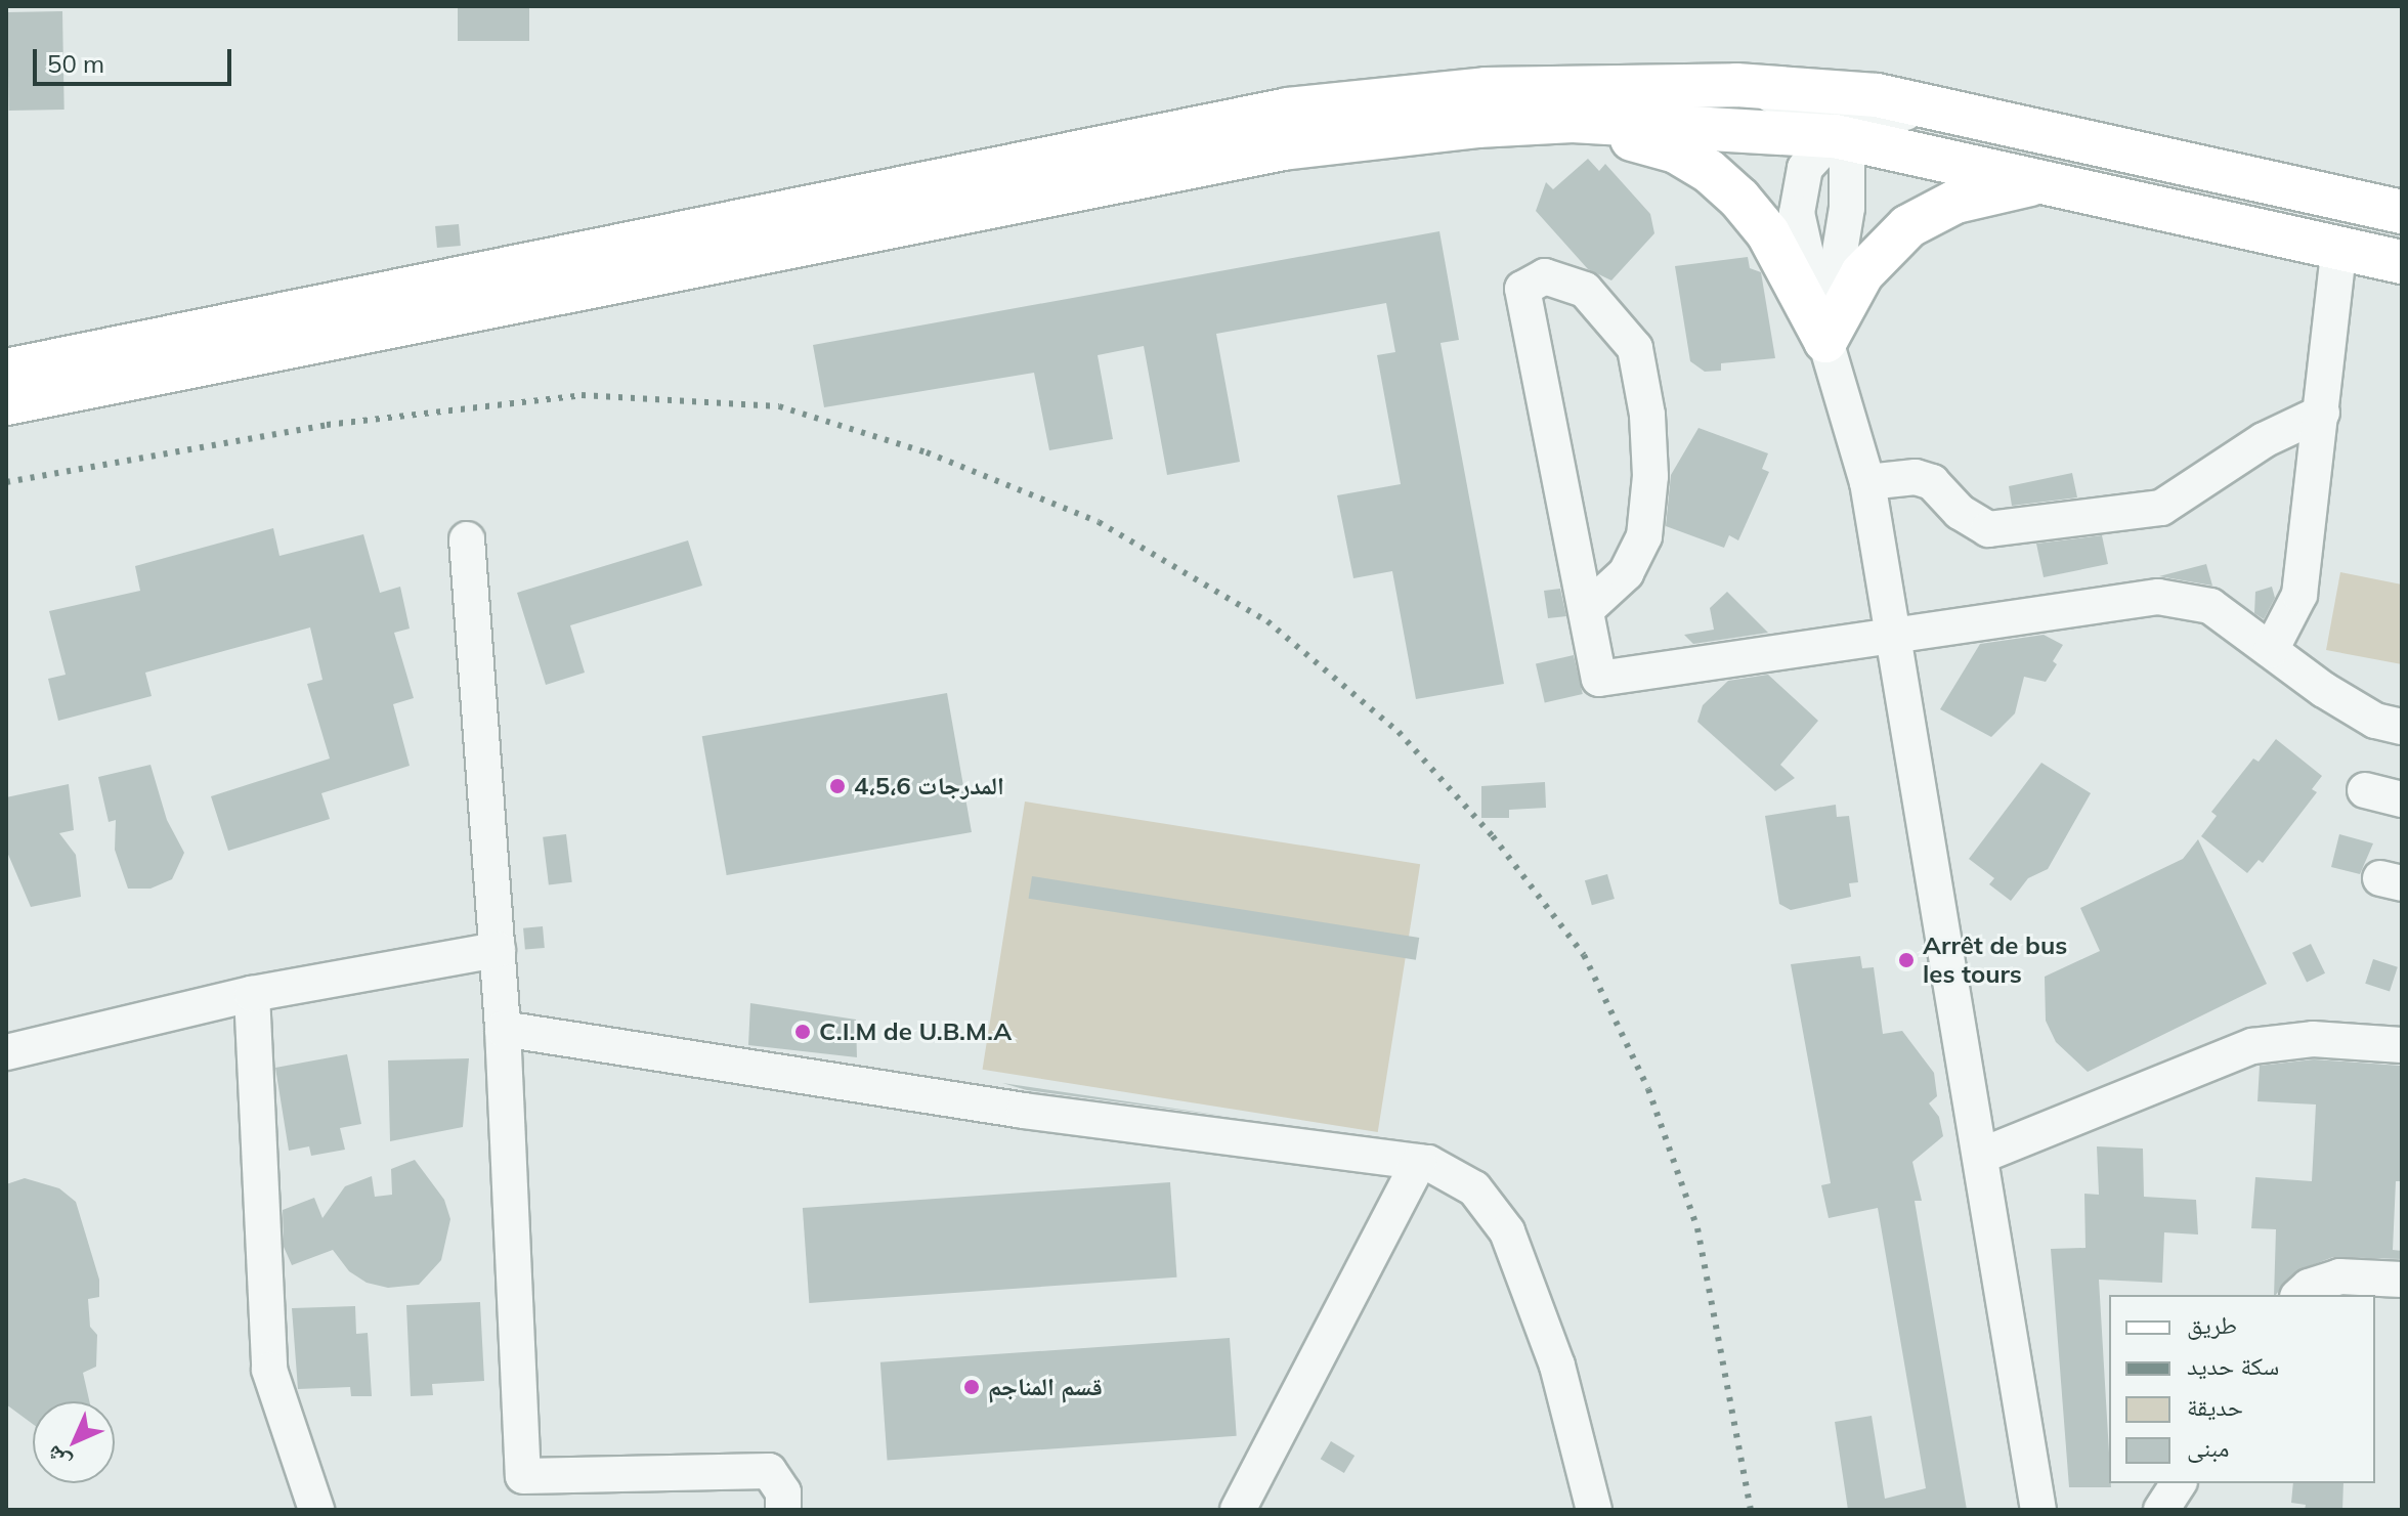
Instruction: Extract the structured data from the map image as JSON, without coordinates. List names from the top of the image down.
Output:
{
  "places": [
    "المدرجات 4،5،6",
    "Arrêt de bus les tours",
    "C.I.M de U.B.M.A",
    "قسم المناجم"
  ],
  "legend": [
    "طريق",
    "سكة حديد",
    "حديقة",
    "مبنى"
  ],
  "scale_bar": "50 m",
  "north": "bottom left"
}
